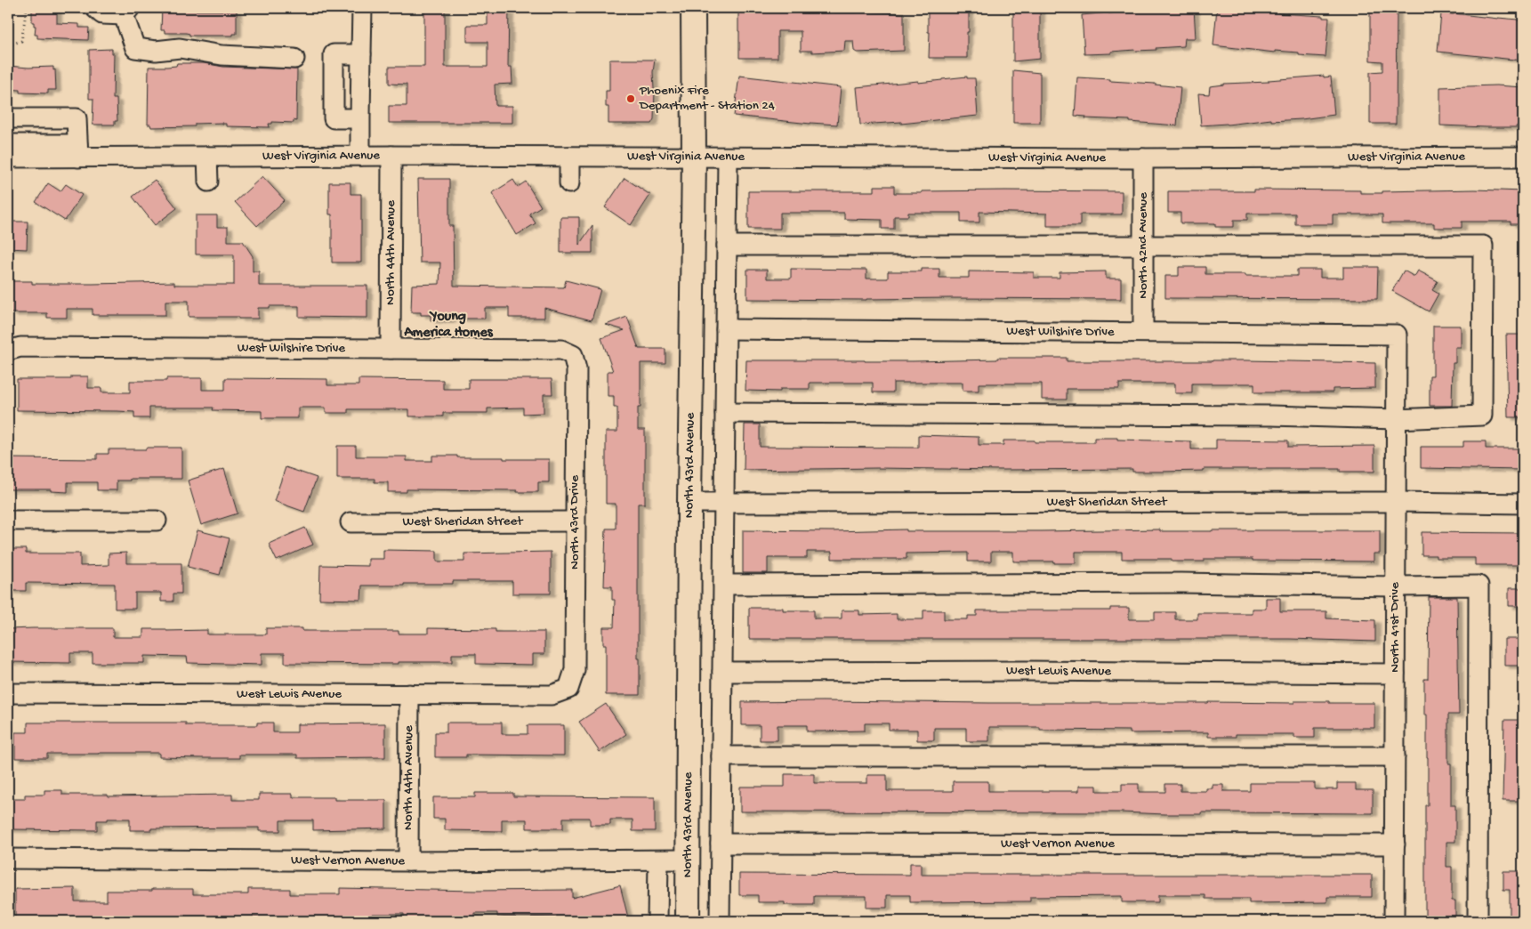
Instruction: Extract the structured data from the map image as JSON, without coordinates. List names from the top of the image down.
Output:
{
  "streets": {
    "main road": ["North 43rd Avenue"],
    "street": [
      "West Virginia Avenue",
      "North 42nd Avenue",
      "North 44th Avenue",
      "West Wilshire Drive",
      "West Sheridan Street",
      "North 43rd Drive",
      "North 41st Drive",
      "West Lewis Avenue",
      "West Vernon Avenue"
    ]
  },
  "crossings": [
    ["West Virginia Avenue", "North 42nd Avenue"],
    ["West Virginia Avenue", "North 44th Avenue"],
    ["West Virginia Avenue", "North 43rd Avenue"],
    ["North 42nd Avenue", "West Wilshire Drive"],
    ["North 44th Avenue", "West Wilshire Drive"],
    ["North 44th Avenue", "West Lewis Avenue"],
    ["North 44th Avenue", "West Vernon Avenue"],
    ["West Wilshire Drive", "North 43rd Drive"],
    ["West Wilshire Drive", "North 41st Drive"],
    ["North 43rd Avenue", "West Sheridan Street"],
    ["North 43rd Avenue", "West Vernon Avenue"],
    ["West Sheridan Street", "North 43rd Drive"],
    ["West Sheridan Street", "North 41st Drive"],
    ["North 43rd Drive", "West Lewis Avenue"],
    ["North 41st Drive", "West Lewis Avenue"],
    ["North 41st Drive", "West Vernon Avenue"]
  ],
  "districts": ["Young America Homes"],
  "places": ["Phoenix Fire Department - Station 24"]
}
